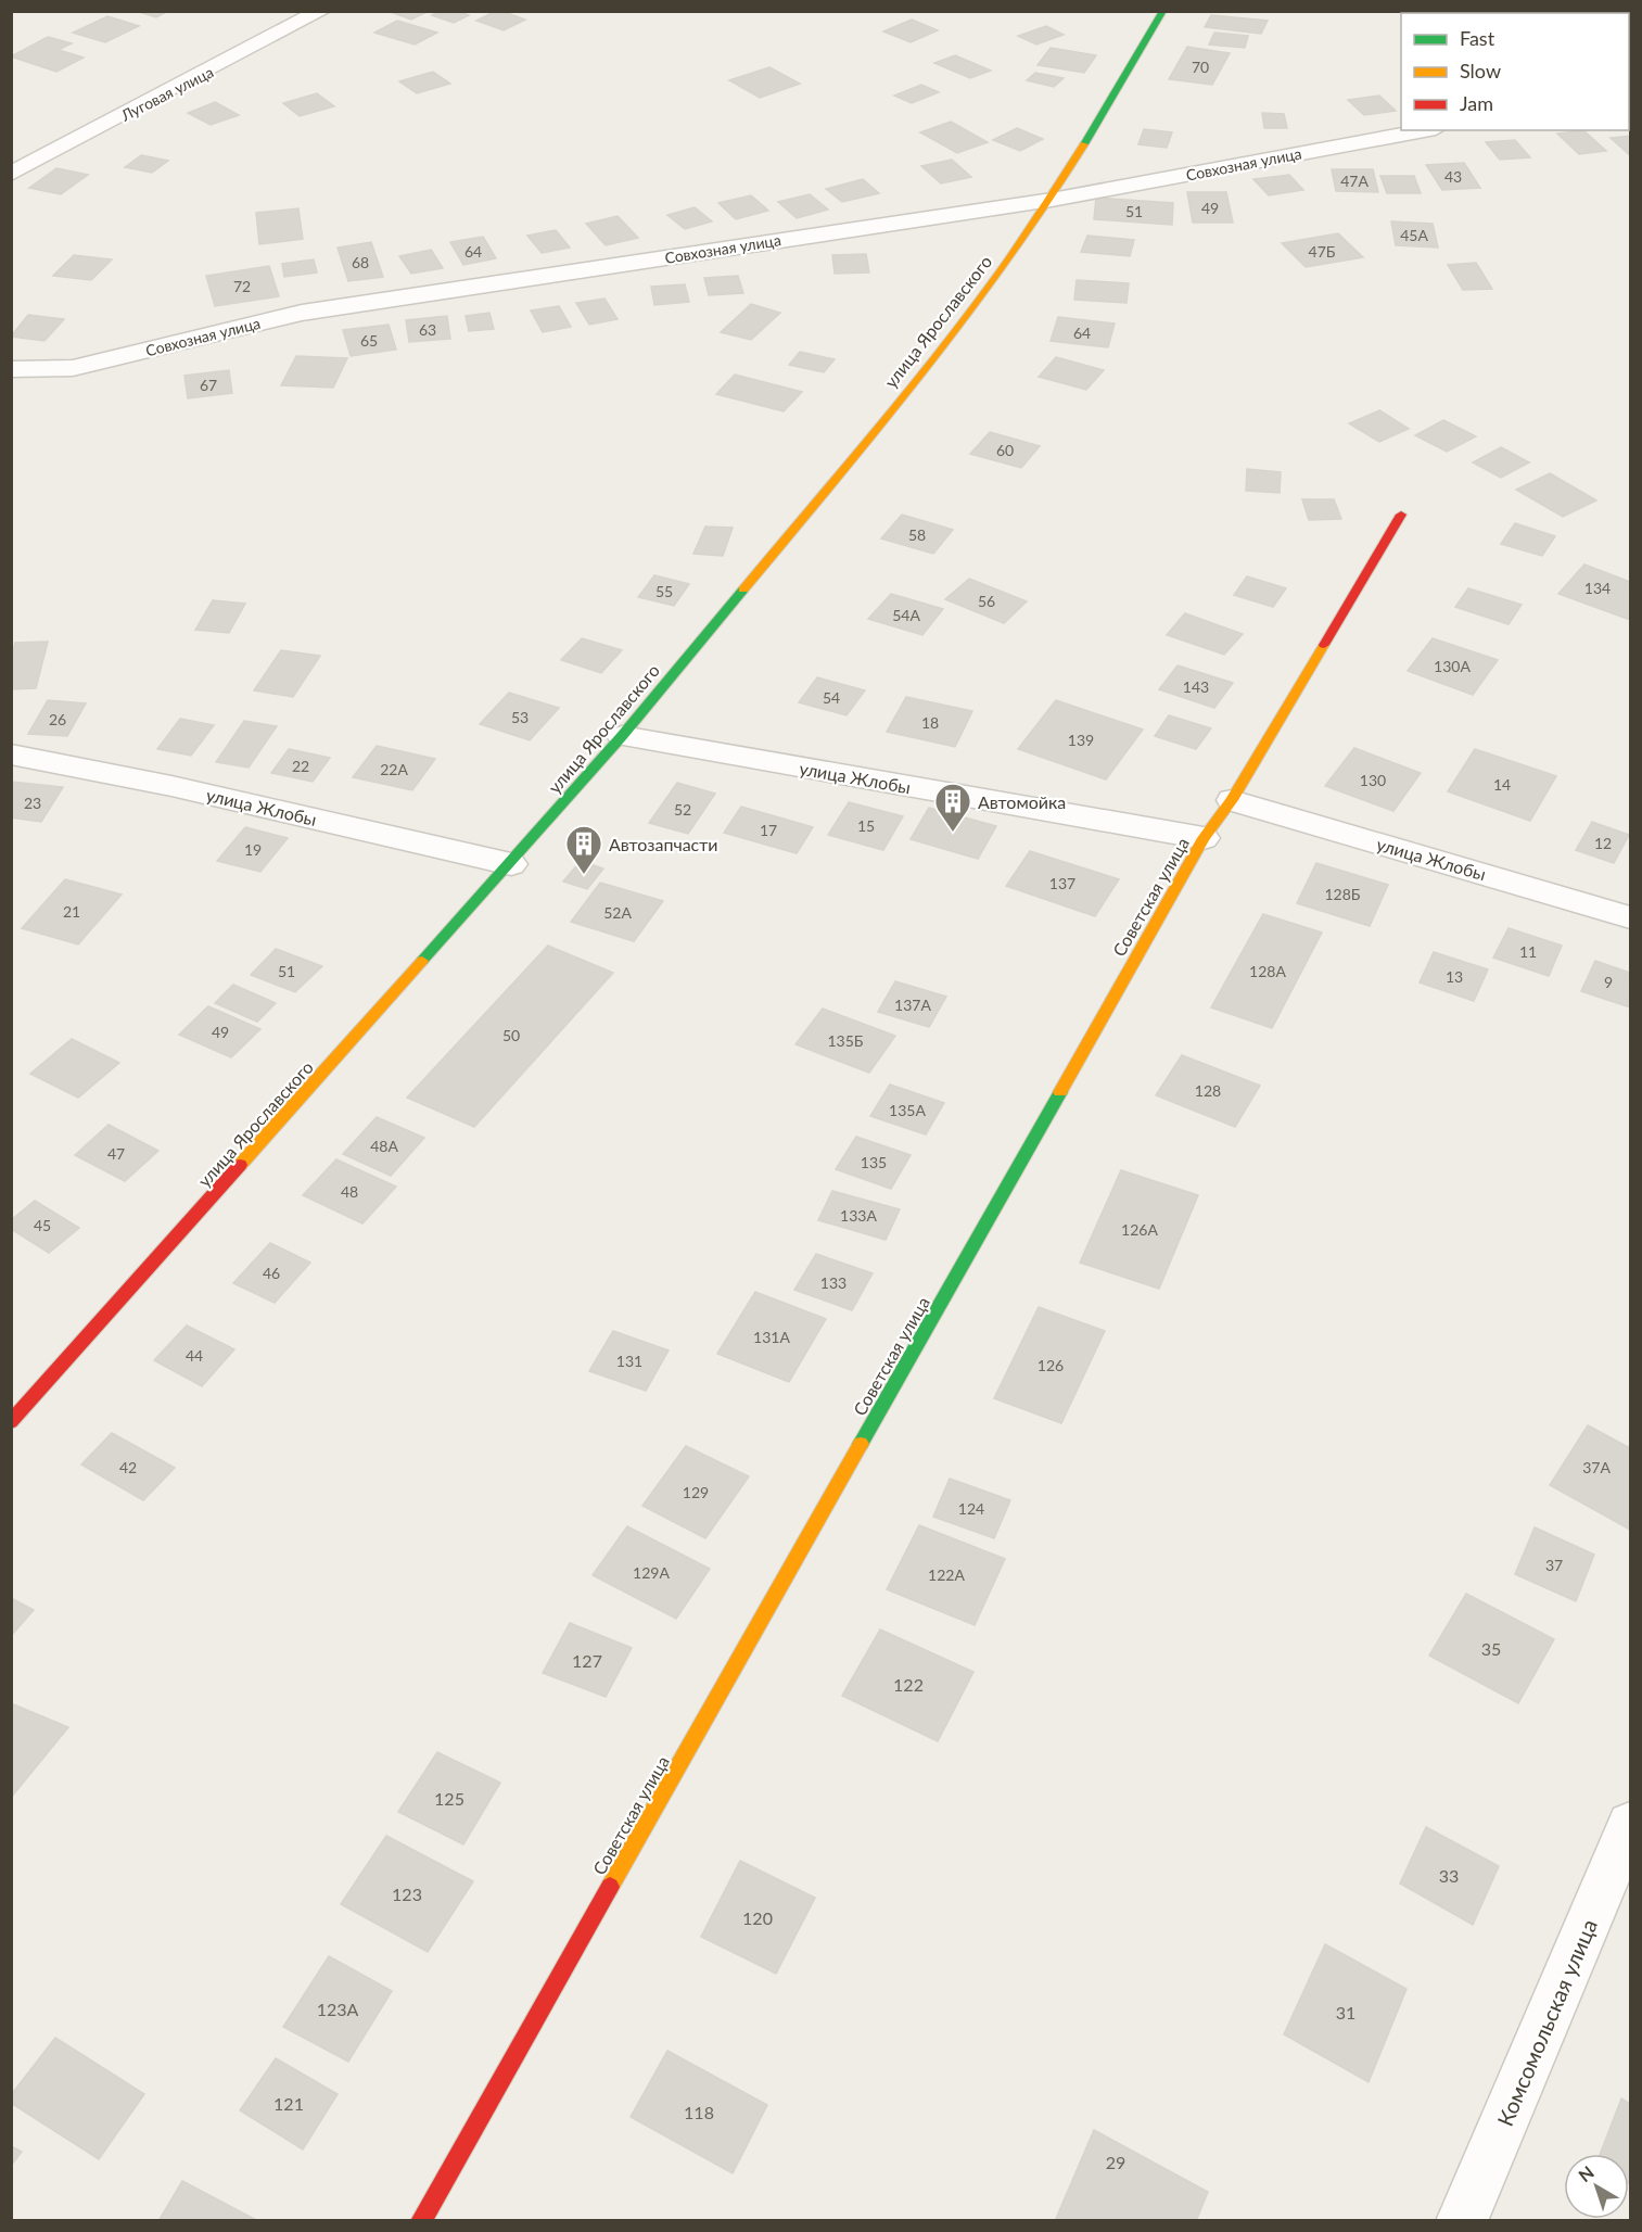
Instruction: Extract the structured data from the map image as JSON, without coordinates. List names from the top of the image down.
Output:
{
  "streets": {
    "street": [
      "Луговая улица",
      "Совхозная улица",
      "улица Ярославского",
      "улица Жлобы",
      "Советская улица",
      "Комсомольская улица"
    ]
  },
  "crossings": [
    ["Совхозная улица", "улица Ярославского"],
    ["улица Ярославского", "улица Жлобы"],
    ["улица Жлобы", "Советская улица"]
  ],
  "places": {
    "building": ["Автомойка", "Автозапчасти"]
  },
  "house_numbers": [
    "70",
    "43",
    "47А",
    "49",
    "51",
    "45А",
    "64",
    "47Б",
    "68",
    "72",
    "63",
    "64",
    "65",
    "67",
    "60",
    "58",
    "134",
    "55",
    "56",
    "54А",
    "130А",
    "143",
    "54",
    "53",
    "26",
    "18",
    "139",
    "22",
    "22А",
    "130",
    "14",
    "23",
    "52",
    "15",
    "17",
    "12",
    "19",
    "137",
    "128Б",
    "21",
    "52А",
    "11",
    "51",
    "128А",
    "13",
    "9",
    "137А",
    "49",
    "50",
    "135Б",
    "128",
    "135А",
    "48А",
    "47",
    "135",
    "48",
    "133А",
    "45",
    "126А",
    "46",
    "133",
    "131А",
    "44",
    "131",
    "126",
    "42",
    "37А",
    "129",
    "124",
    "37",
    "129А",
    "122А",
    "35",
    "127",
    "122",
    "125",
    "33",
    "123",
    "120",
    "123А",
    "31",
    "121",
    "118",
    "29"
  ],
  "legend": ["Fast", "Slow", "Jam"],
  "north": "top left"
}
